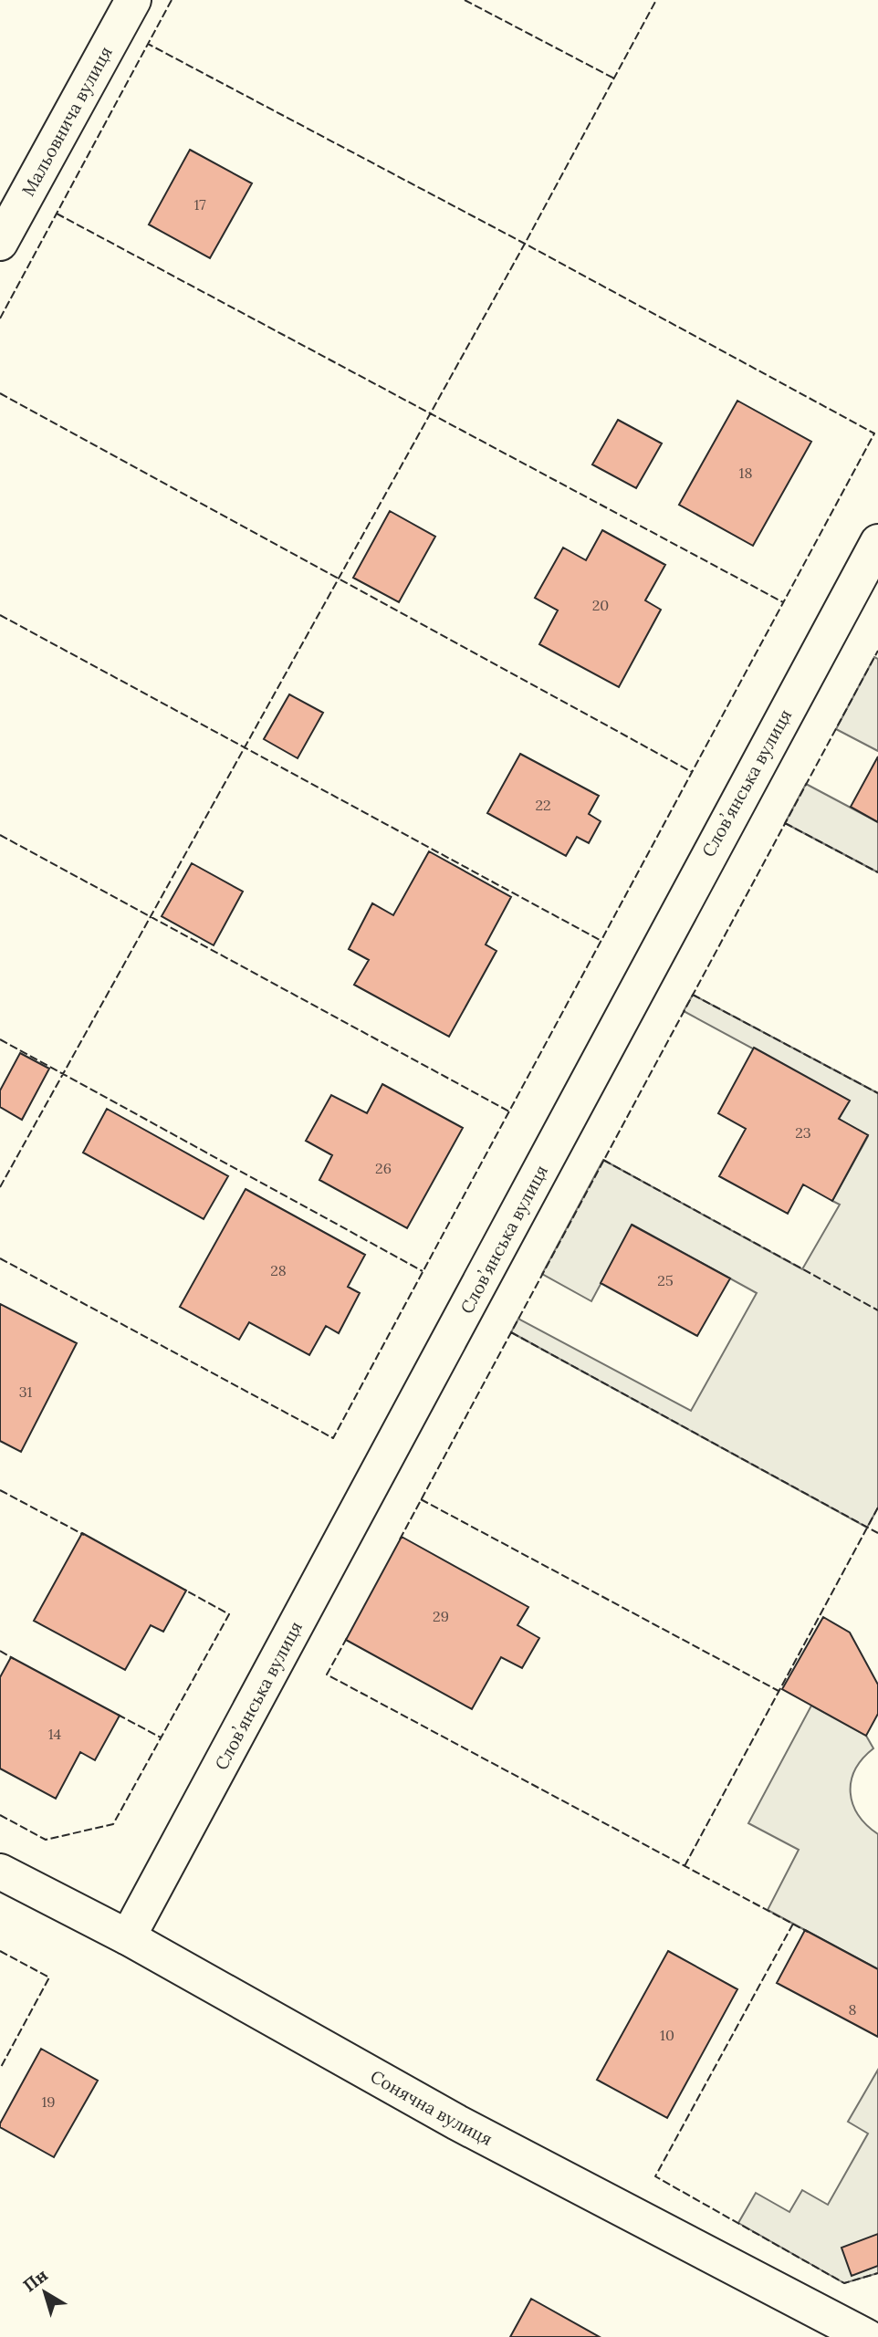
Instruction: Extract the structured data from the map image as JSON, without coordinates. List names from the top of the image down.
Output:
{
  "streets": {
    "street": ["Мальовнича вулиця", "Словʼянська вулиця", "Сонячна вулиця"]
  },
  "crossings": [
    ["Словʼянська вулиця", "Сонячна вулиця"]
  ],
  "house_numbers": [
    "17",
    "18",
    "20",
    "22",
    "23",
    "26",
    "28",
    "25",
    "31",
    "29",
    "14",
    "8",
    "10",
    "19"
  ],
  "north": "top left"
}
